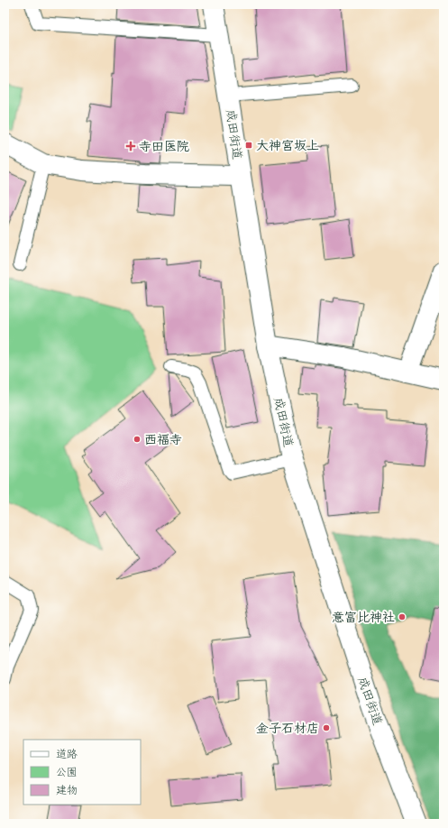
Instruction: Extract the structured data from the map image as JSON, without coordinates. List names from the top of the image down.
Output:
{
  "streets": {
    "street": ["成田街道"]
  },
  "places": {
    "transit": ["大神宮坂上"],
    "health": ["寺田医院"],
    "other": ["西福寺", "意富比神社", "金子石材店"]
  },
  "legend": ["道路", "公園", "建物"]
}
